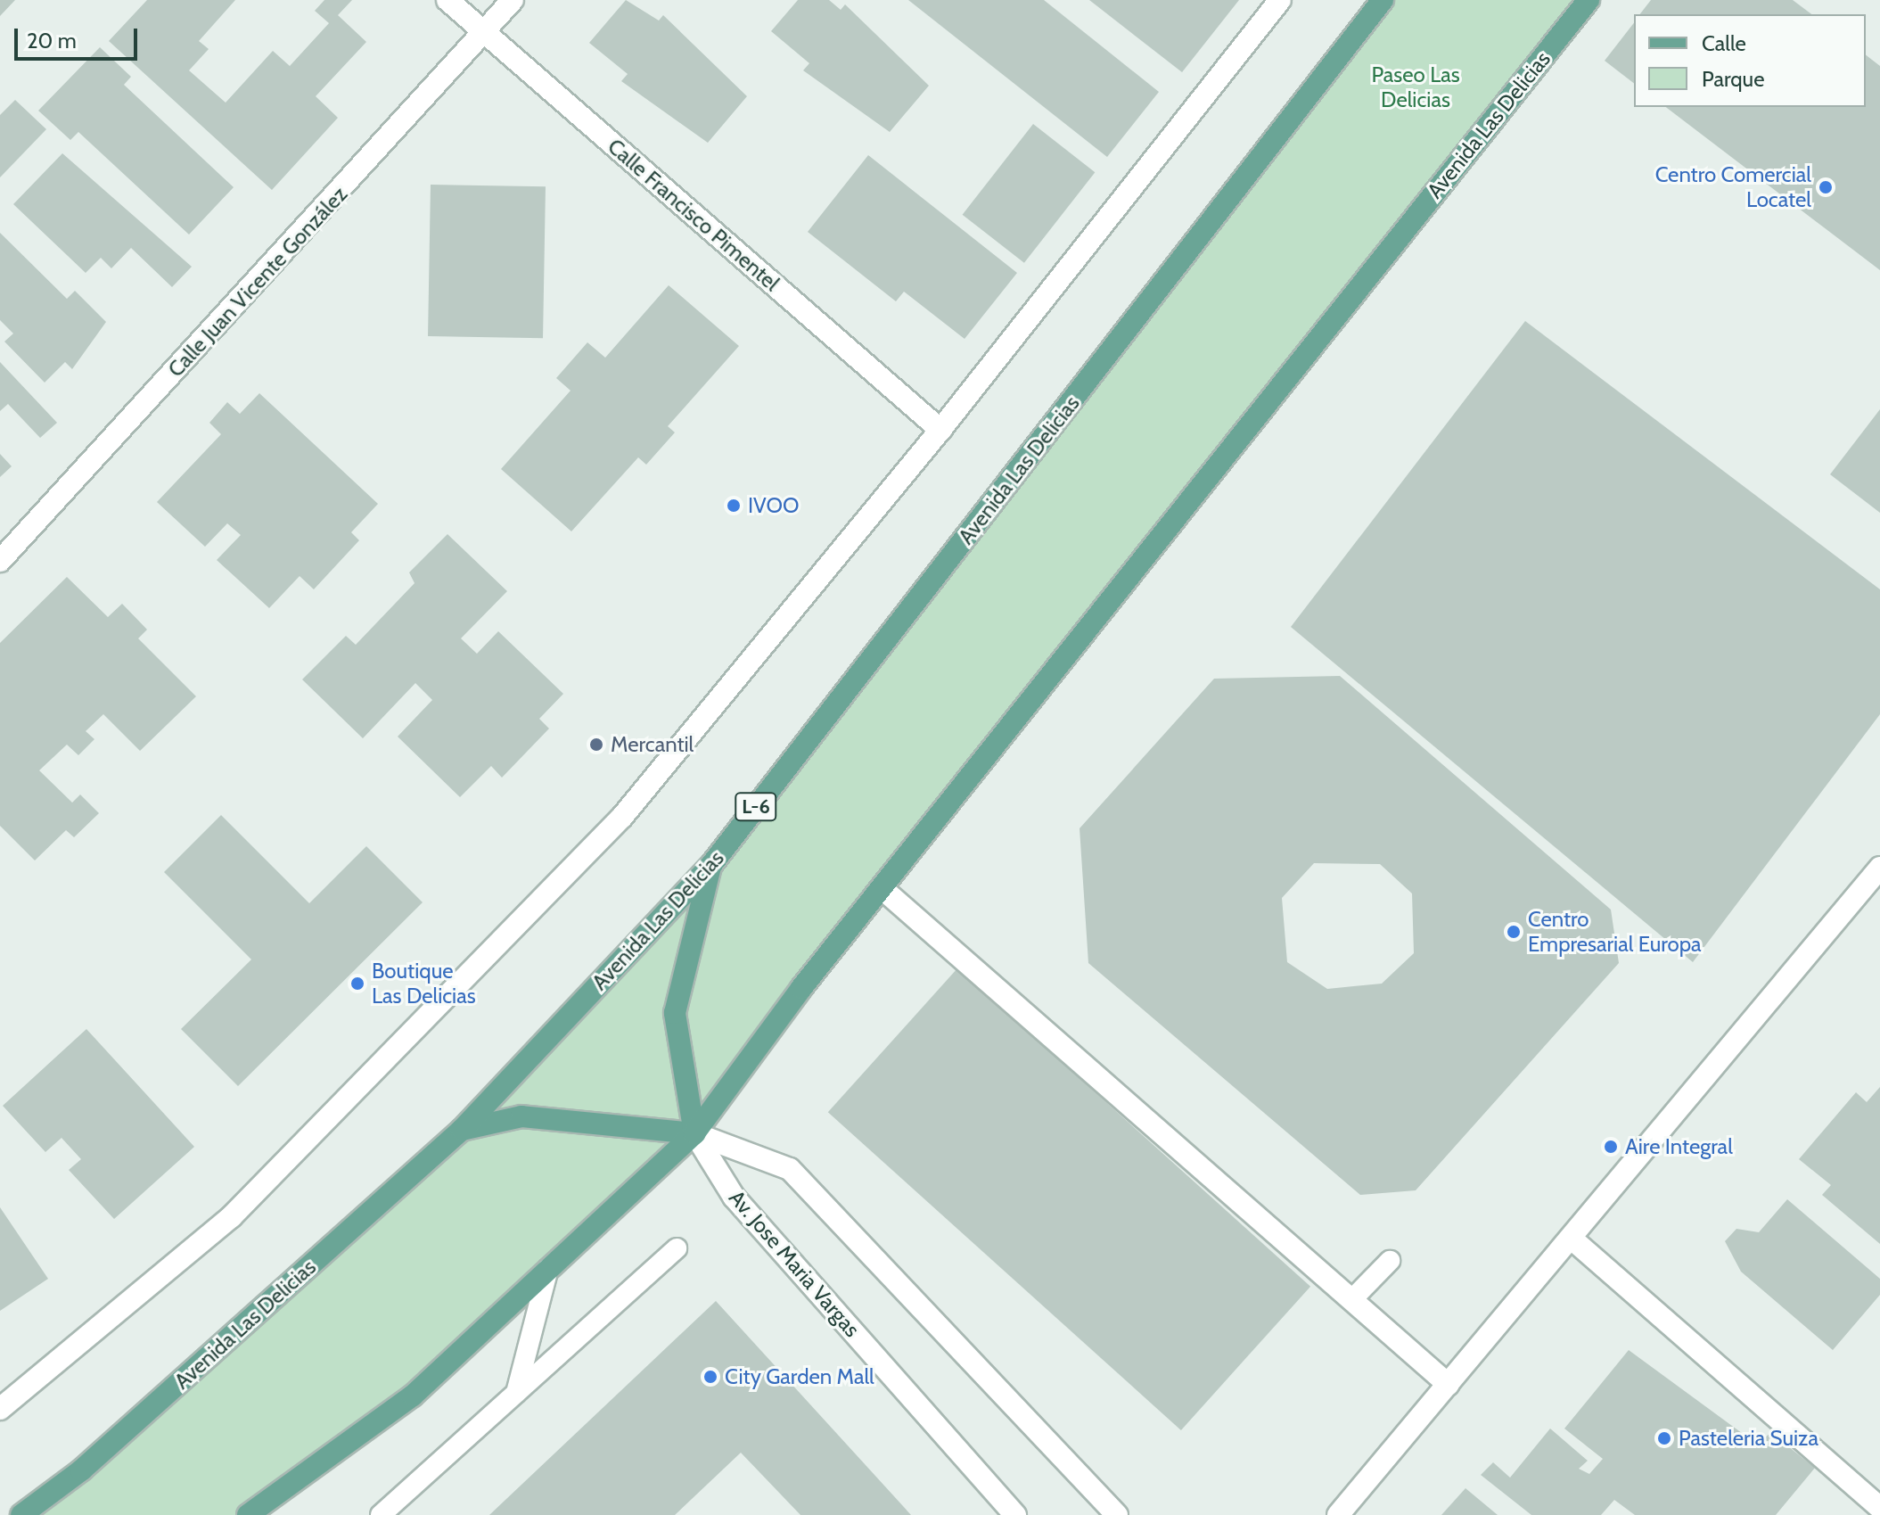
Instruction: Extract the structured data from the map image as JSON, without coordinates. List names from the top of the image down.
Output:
{
  "streets": {
    "main road": ["Avenida Las Delicias", "L-6"],
    "street": ["Calle Francisco Pimentel", "Calle Juan Vicente González", "Av. Jose Maria Vargas"]
  },
  "crossings": [
    ["Avenida Las Delicias", "Av. Jose Maria Vargas"],
    ["Calle Francisco Pimentel", "Calle Juan Vicente González"]
  ],
  "parks": ["Paseo Las Delicias"],
  "places": [
    "Centro Comercial Locatel",
    "IVOO",
    "Mercantil",
    "Centro Empresarial Europa",
    "Boutique Las Delicias",
    "Aire Integral",
    "City Garden Mall",
    "Pasteleria Suiza"
  ],
  "legend": ["Calle", "Parque"],
  "scale_bar": "20 m"
}
